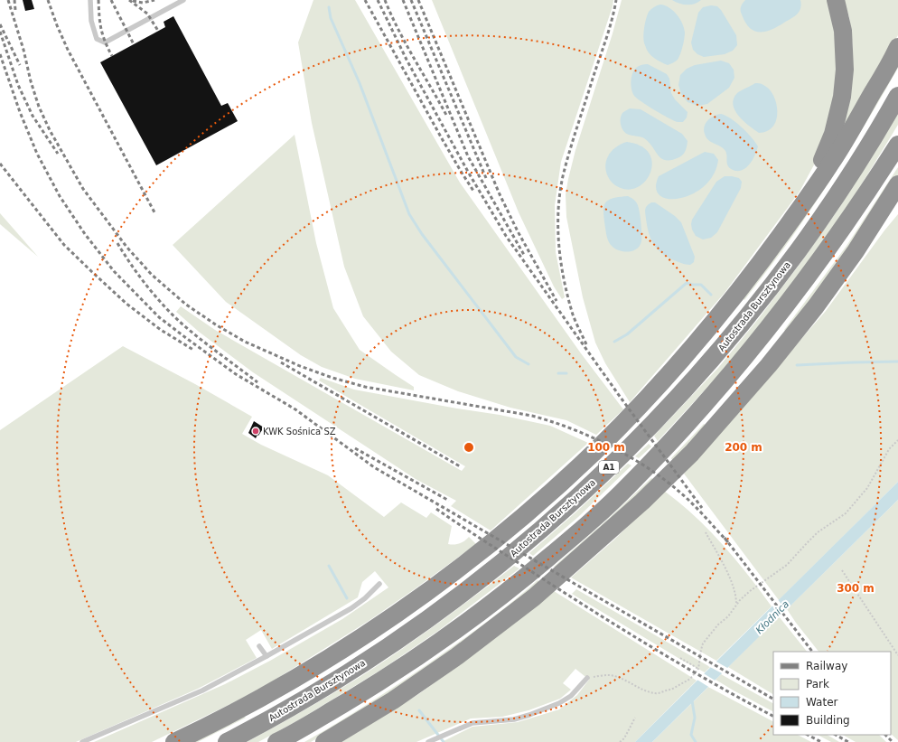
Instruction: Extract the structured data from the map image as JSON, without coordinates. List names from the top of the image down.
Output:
{
  "streets": {
    "highway": ["Autostrada Bursztynowa", "A1"]
  },
  "water": ["Kłodnica"],
  "places": ["KWK Sośnica SZ"],
  "legend": [
    "Railway",
    "Park",
    "Water",
    "Building"
  ],
  "rings": ["100 m", "200 m", "300 m"]
}
